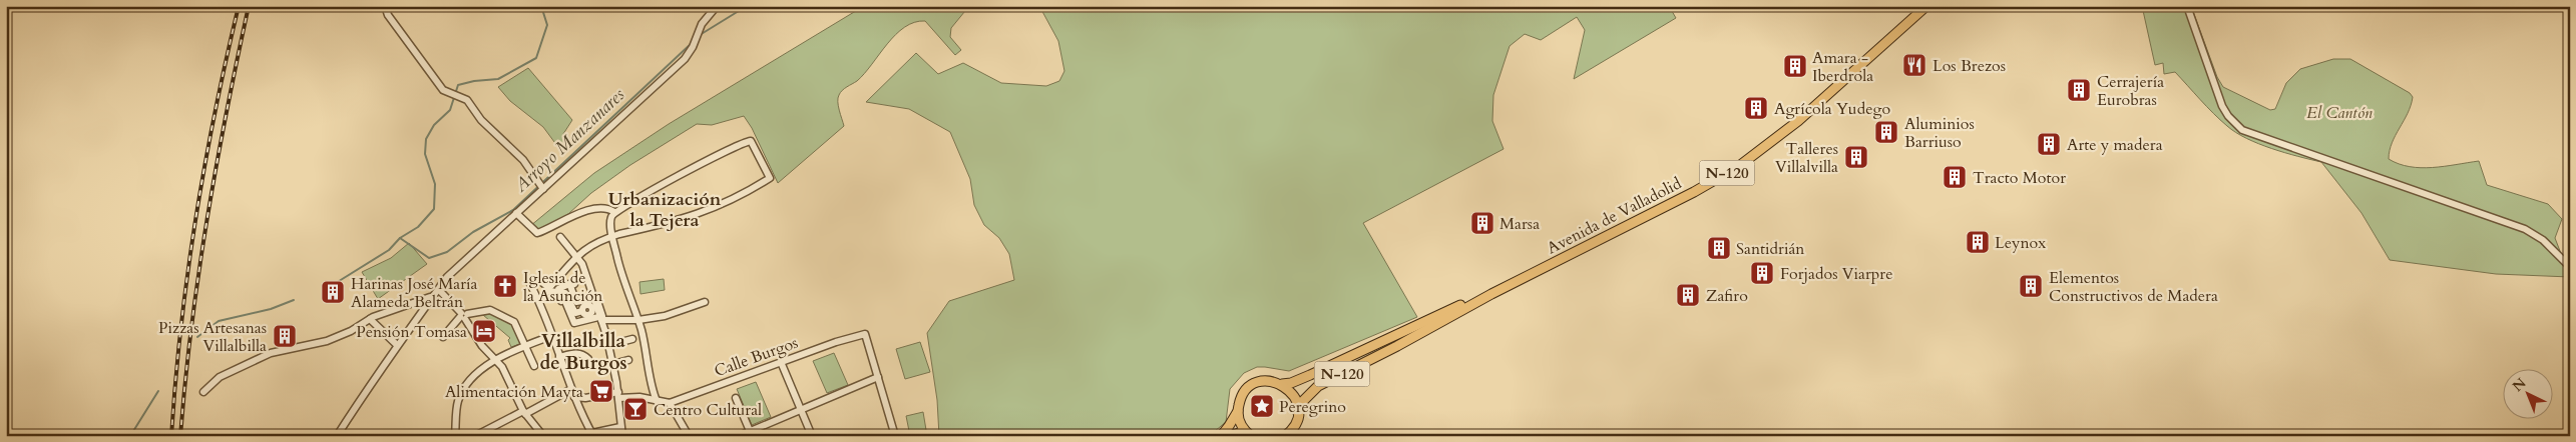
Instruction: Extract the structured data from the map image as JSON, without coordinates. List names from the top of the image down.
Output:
{
  "streets": {
    "highway": ["N-120", "Avenida de Valladolid"],
    "street": ["Calle Burgos"]
  },
  "crossings": [
    ["N-120", "Avenida de Valladolid"]
  ],
  "districts": ["Urbanización la Tejera", "Villalbilla de Burgos"],
  "water": ["Arroyo Manzanares"],
  "parks": ["El Cantón"],
  "places": {
    "restaurant": ["Los Brezos"],
    "building": [
      "Amara - Iberdrola",
      "Cerrajería Eurobras",
      "Agrícola Yudego",
      "Aluminios Barriuso",
      "Arte y madera",
      "Talleres Villalvilla",
      "Tracto Motor",
      "Marsa",
      "Leynox",
      "Santidrián",
      "Forjados Viarpre",
      "Elementos Constructivos de Madera",
      "Harinas José María Alameda Beltrán",
      "Zafiro",
      "Pizzas Artesanas Villalbilla"
    ],
    "church": ["Iglesia de la Asunción"],
    "hotel": ["Pensión Tomasa"],
    "supermarket": ["Alimentación Mayta"],
    "place": ["Peregrino"],
    "bar": ["Centro Cultural"]
  },
  "north": "top left"
}
